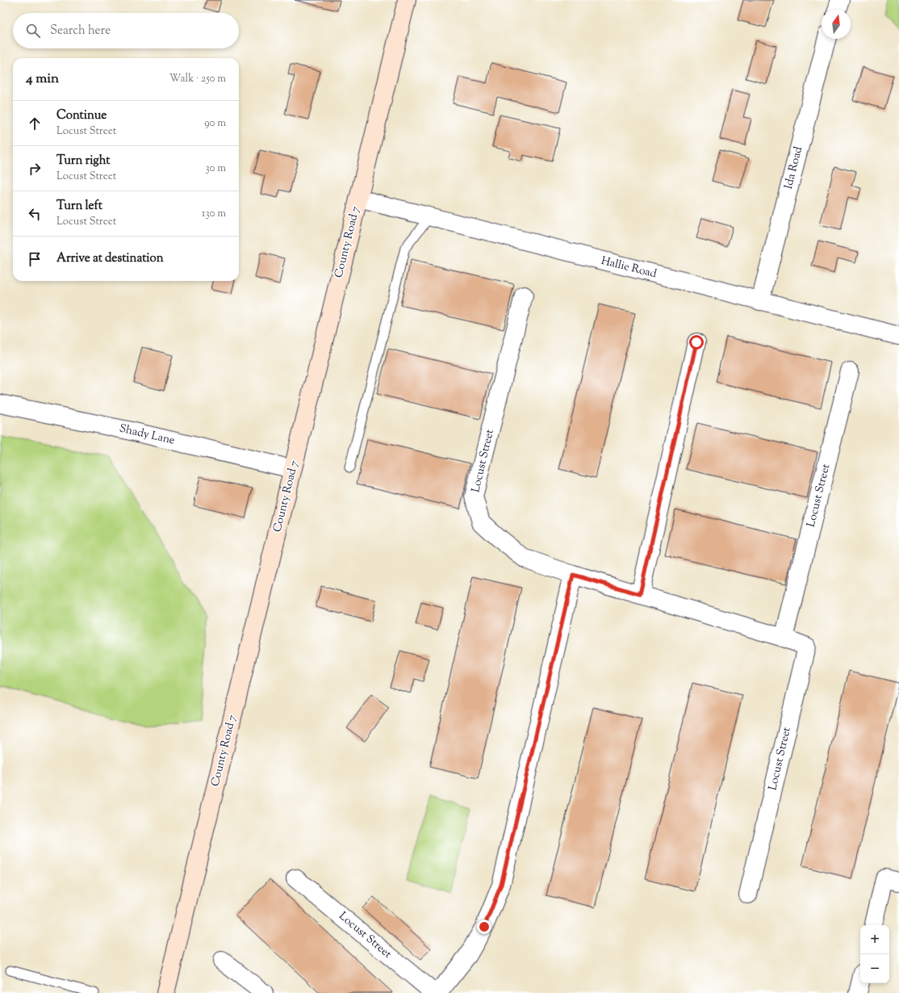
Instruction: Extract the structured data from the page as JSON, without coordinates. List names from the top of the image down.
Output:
{
  "streets": {
    "street": [
      "Ida Road",
      "County Road 7",
      "Hallie Road",
      "Shady Lane",
      "Locust Street"
    ]
  },
  "crossings": [
    ["Ida Road", "Hallie Road"],
    ["County Road 7", "Hallie Road"],
    ["County Road 7", "Shady Lane"]
  ],
  "north": "top",
  "page": {
    "search": "Search here",
    "heading": ["4 min", "Walk · 250 m"],
    "list": [
      ["Continue", "Locust Street", "90 m"],
      ["Turn right", "Locust Street", "30 m"],
      ["Turn left", "Locust Street", "130 m"],
      "Arrive at destination"
    ],
    "map_buttons": ["+", "−"]
  }
}
